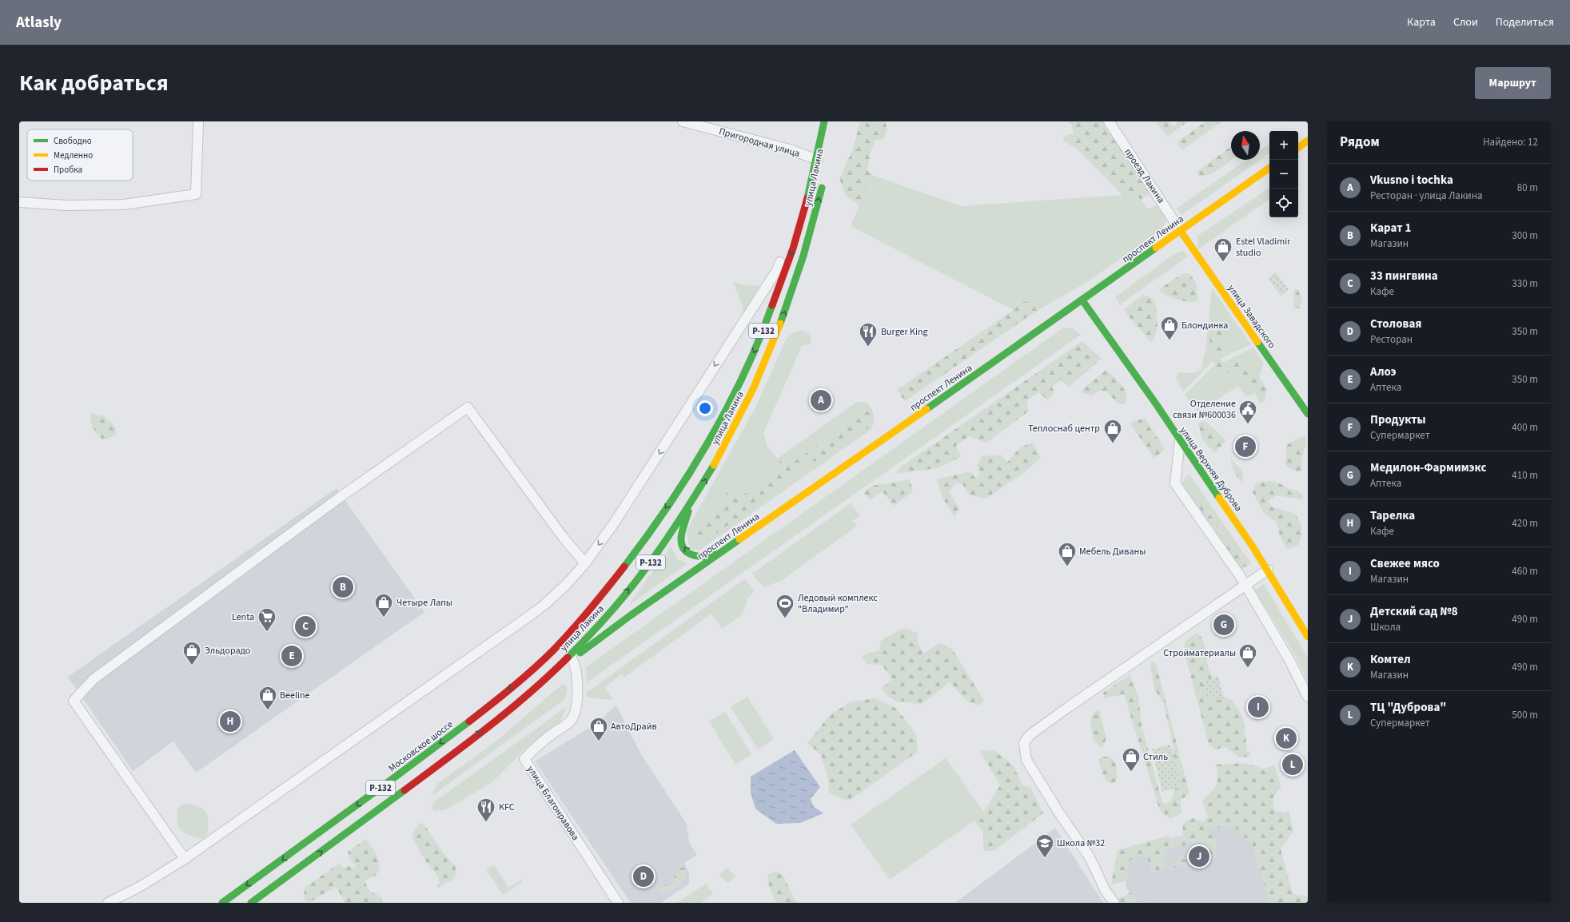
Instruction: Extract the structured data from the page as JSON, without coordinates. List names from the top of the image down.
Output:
{
  "streets": {
    "main road": [
      "улица Лакина",
      "проспект Ленина",
      "улица Завадского",
      "Р-132",
      "улица Верхняя Дуброва",
      "Московское шоссе"
    ],
    "street": ["Пригородная улица", "проезд Лакина", "улица Благонравова"]
  },
  "crossings": [
    ["Пригородная улица", "улица Лакина"],
    ["проезд Лакина", "проспект Ленина"],
    ["проезд Лакина", "улица Завадского"],
    ["улица Лакина", "проспект Ленина"],
    ["улица Лакина", "Московское шоссе"],
    ["улица Лакина", "улица Благонравова"],
    ["проспект Ленина", "улица Завадского"],
    ["проспект Ленина", "улица Верхняя Дуброва"],
    ["проспект Ленина", "Московское шоссе"],
    ["проспект Ленина", "улица Благонравова"]
  ],
  "one_way": ["Московское шоссе"],
  "places": {
    "shop": [
      "Estel Vladimir studio",
      "Блондинка",
      "Теплоснаб центр",
      "Мебель Диваны",
      "Четыре Лапы",
      "Эльдорадо",
      "Стройматериалы",
      "Beeline",
      "АвтоДрайв",
      "Стиль"
    ],
    "restaurant": ["Burger King", "KFC"],
    "public building": ["Отделение связи №600036"],
    "sports": ["Ледовый комплекс \"Владимир\""],
    "supermarket": ["Lenta"],
    "school or university": ["Школа №32"]
  },
  "legend": ["Свободно", "Медленно", "Пробка"],
  "north": "top",
  "page": {
    "header": "Atlasly",
    "nav": ["Карта", "Слои", "Поделиться"],
    "title": "Как добраться",
    "buttons": "Маршрут",
    "heading": ["Рядом", "Найдено: 12"],
    "map_buttons": ["+", "−"],
    "list": [
      {
        "mark": "A",
        "name": "Vkusno i tochka",
        "note": "Ресторан · улица Лакина",
        "value": "80 m"
      },
      {
        "mark": "B",
        "name": "Карат 1",
        "note": "Магазин",
        "value": "300 m"
      },
      {
        "mark": "C",
        "name": "33 пингвина",
        "note": "Кафе",
        "value": "330 m"
      },
      {
        "mark": "D",
        "name": "Столовая",
        "note": "Ресторан",
        "value": "350 m"
      },
      {
        "mark": "E",
        "name": "Алоэ",
        "note": "Аптека",
        "value": "350 m"
      },
      {
        "mark": "F",
        "name": "Продукты",
        "note": "Супермаркет",
        "value": "400 m"
      },
      {
        "mark": "G",
        "name": "Медилон-Фармимэкс",
        "note": "Аптека",
        "value": "410 m"
      },
      {
        "mark": "H",
        "name": "Тарелка",
        "note": "Кафе",
        "value": "420 m"
      },
      {
        "mark": "I",
        "name": "Свежее мясо",
        "note": "Магазин",
        "value": "460 m"
      },
      {
        "mark": "J",
        "name": "Детский сад №8",
        "note": "Школа",
        "value": "490 m"
      },
      {
        "mark": "K",
        "name": "Комтел",
        "note": "Магазин",
        "value": "490 m"
      },
      {
        "mark": "L",
        "name": "ТЦ \"Дуброва\"",
        "note": "Супермаркет",
        "value": "500 m"
      }
    ],
    "pins": [
      "A",
      "F",
      "B",
      "G",
      "C",
      "E",
      "I",
      "H",
      "K",
      "L",
      "J",
      "D"
    ]
  }
}
